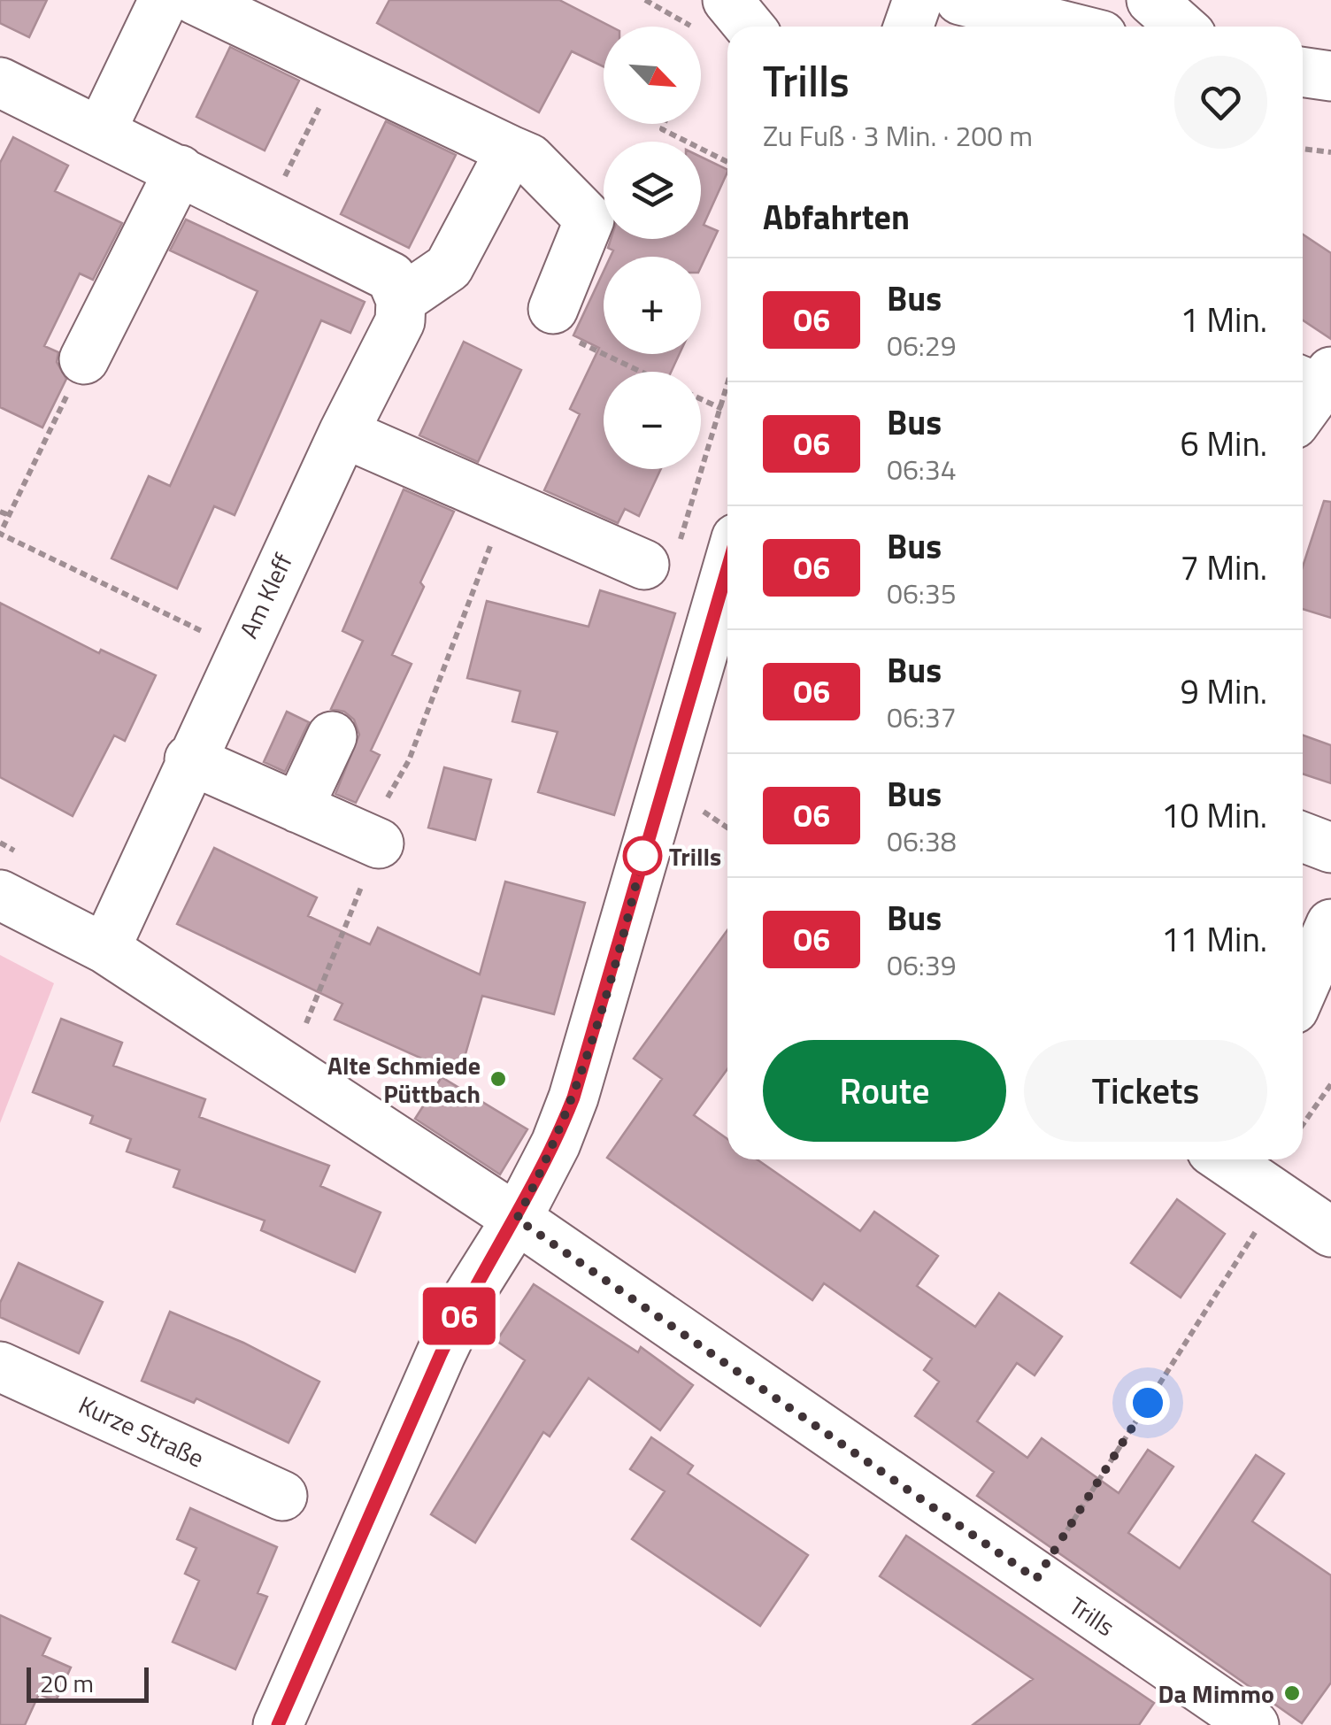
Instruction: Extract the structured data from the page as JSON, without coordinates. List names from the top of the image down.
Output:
{
  "streets": {
    "street": ["Am Kleff", "Kurze Straße", "Trills"]
  },
  "crossings": [
    ["Am Kleff", "Trills"]
  ],
  "places": ["Trills", "Alte Schmiede Püttbach", "Da Mimmo"],
  "lines": ["bus line O6"],
  "scale_bar": "20 m",
  "north": "bottom right",
  "page": {
    "on_map": "O6",
    "map_buttons": ["+", "−"],
    "heading": [
      ["Trills", "Zu Fuß · 3 Min. · 200 m"],
      "Abfahrten"
    ],
    "list": [
      {
        "mark": "O6",
        "name": "Bus",
        "note": "06:29",
        "value": "1 Min."
      },
      {
        "mark": "O6",
        "name": "Bus",
        "note": "06:34",
        "value": "6 Min."
      },
      {
        "mark": "O6",
        "name": "Bus",
        "note": "06:35",
        "value": "7 Min."
      },
      {
        "mark": "O6",
        "name": "Bus",
        "note": "06:37",
        "value": "9 Min."
      },
      {
        "mark": "O6",
        "name": "Bus",
        "note": "06:38",
        "value": "10 Min."
      },
      {
        "mark": "O6",
        "name": "Bus",
        "note": "06:39",
        "value": "11 Min."
      }
    ],
    "buttons": ["Route", "Tickets"],
    "scale": "20 m"
  }
}
